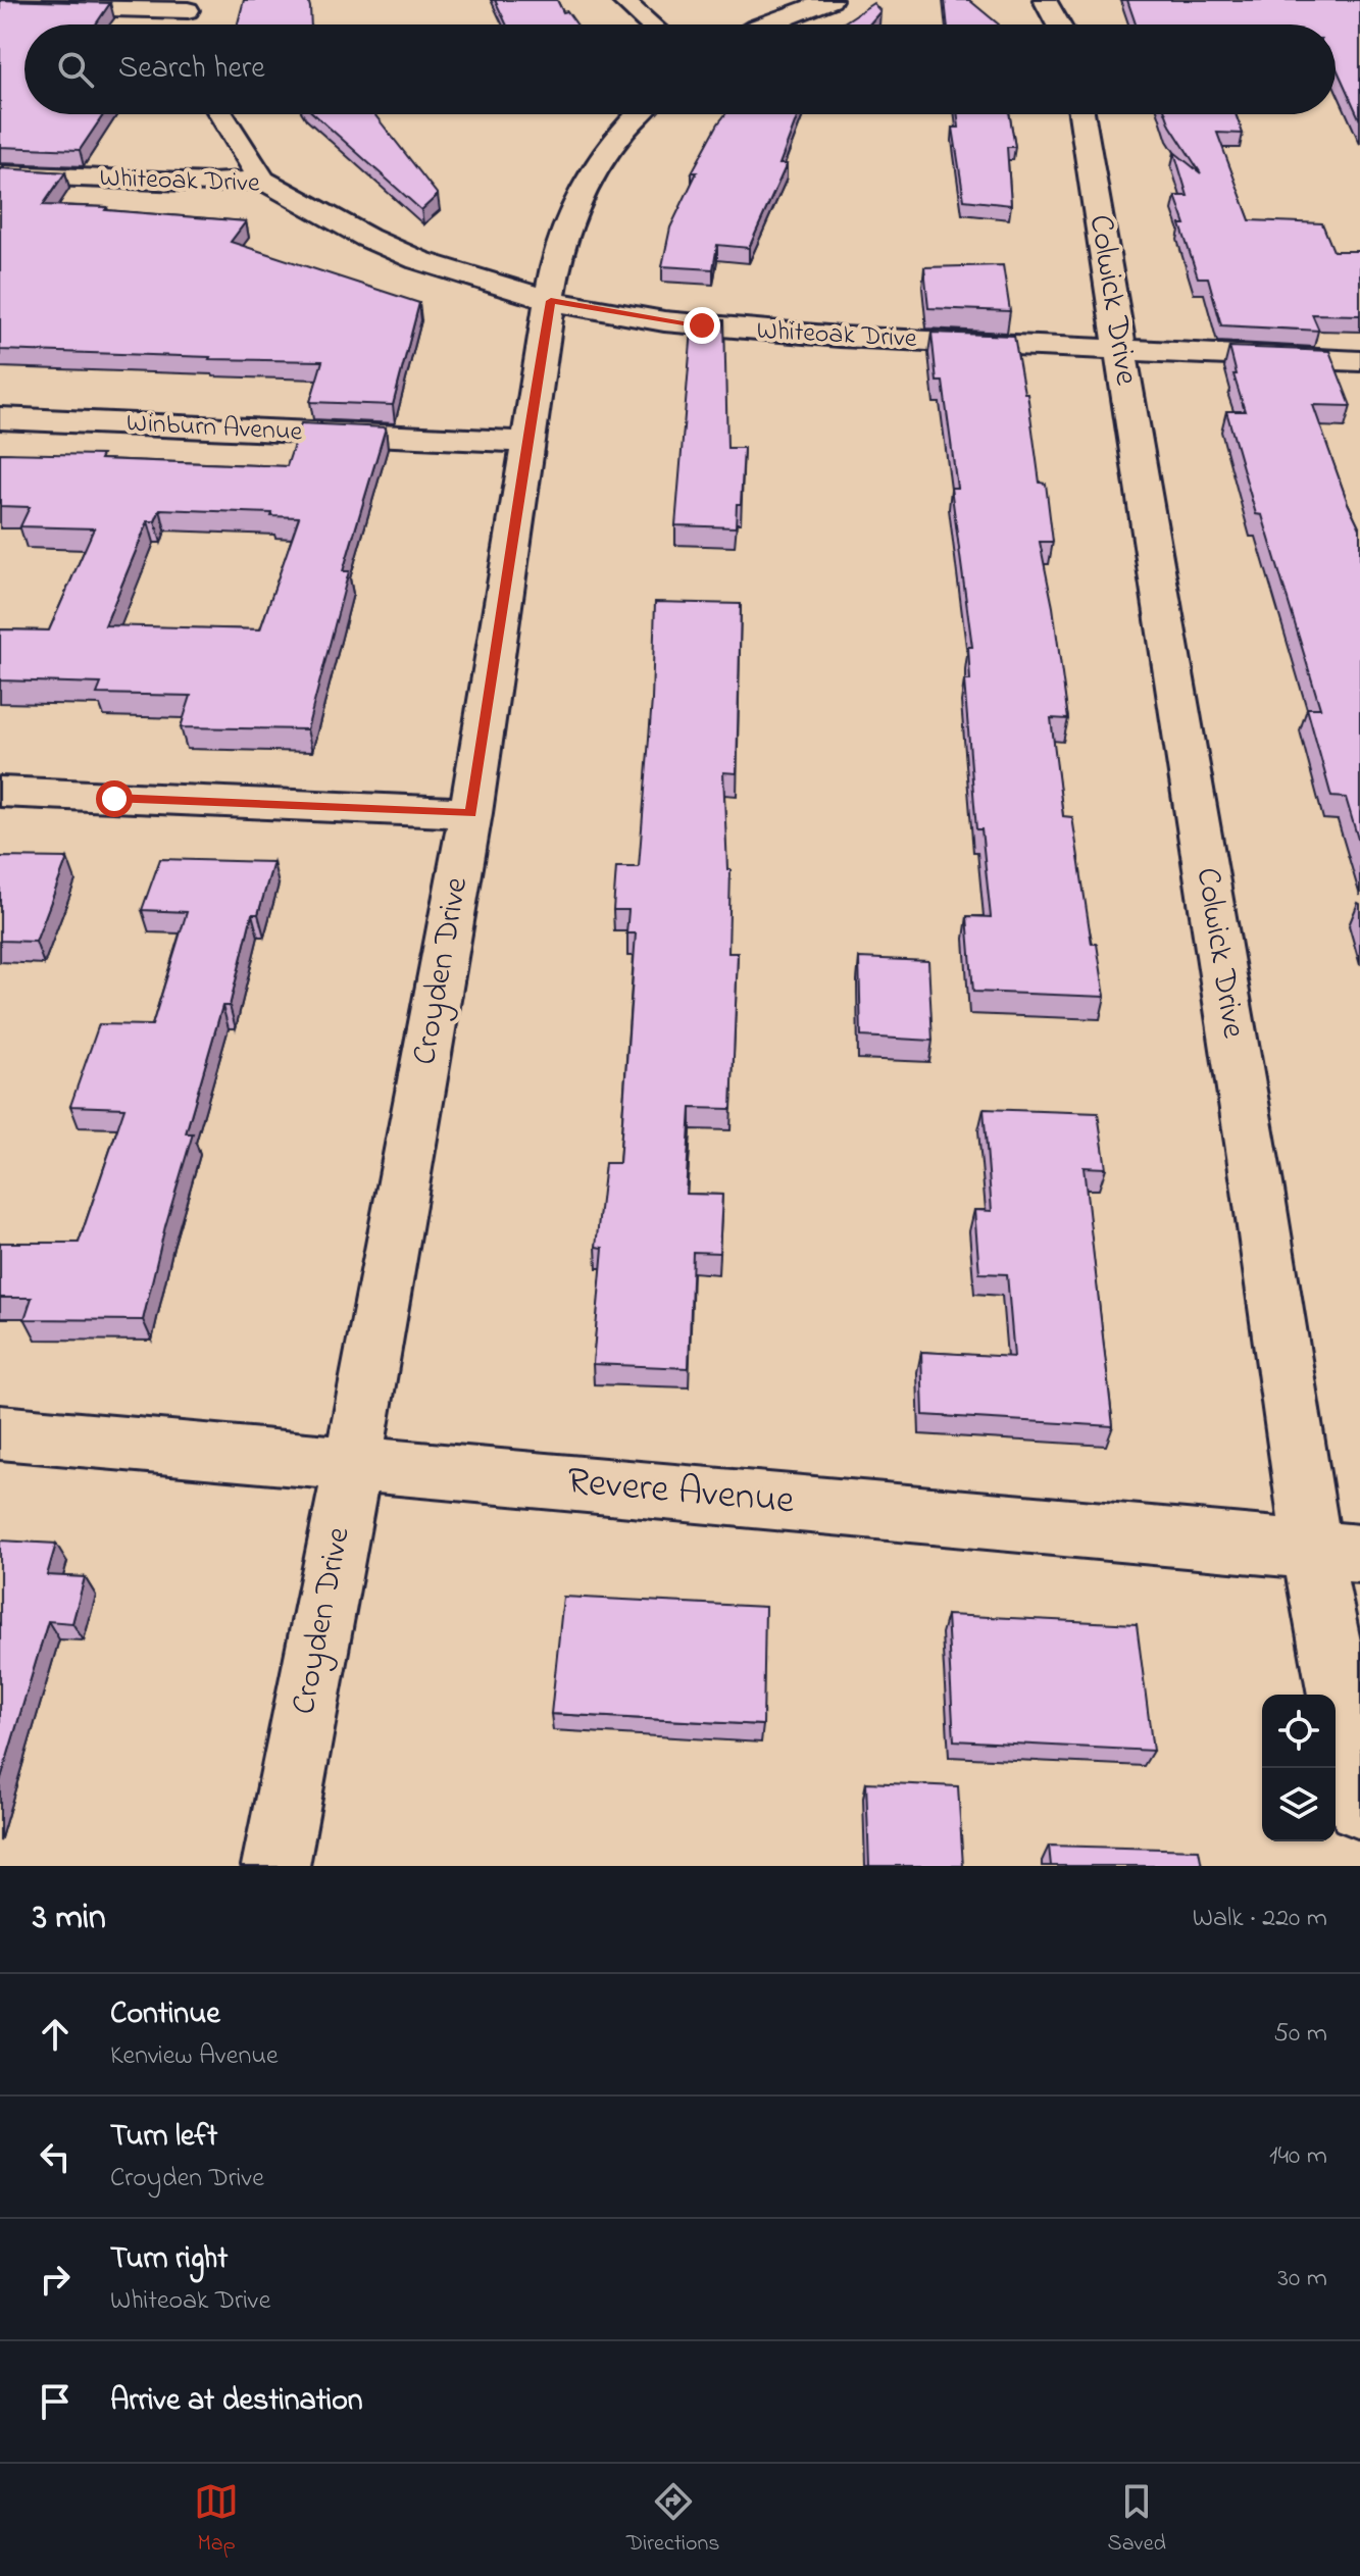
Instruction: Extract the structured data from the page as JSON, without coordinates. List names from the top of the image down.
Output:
{
  "streets": {
    "street": [
      "Whiteoak Drive",
      "Colwick Drive",
      "Winburn Avenue",
      "Croyden Drive",
      "Revere Avenue"
    ]
  },
  "crossings": [
    ["Whiteoak Drive", "Colwick Drive"],
    ["Whiteoak Drive", "Croyden Drive"],
    ["Colwick Drive", "Revere Avenue"],
    ["Winburn Avenue", "Croyden Drive"],
    ["Croyden Drive", "Revere Avenue"]
  ],
  "page": {
    "search": "Search here",
    "heading": ["3 min", "Walk · 220 m"],
    "list": [
      ["Continue", "Kenview Avenue", "50 m"],
      ["Turn left", "Croyden Drive", "140 m"],
      ["Turn right", "Whiteoak Drive", "30 m"],
      "Arrive at destination"
    ],
    "nav": ["Map", "Directions", "Saved"]
  }
}
